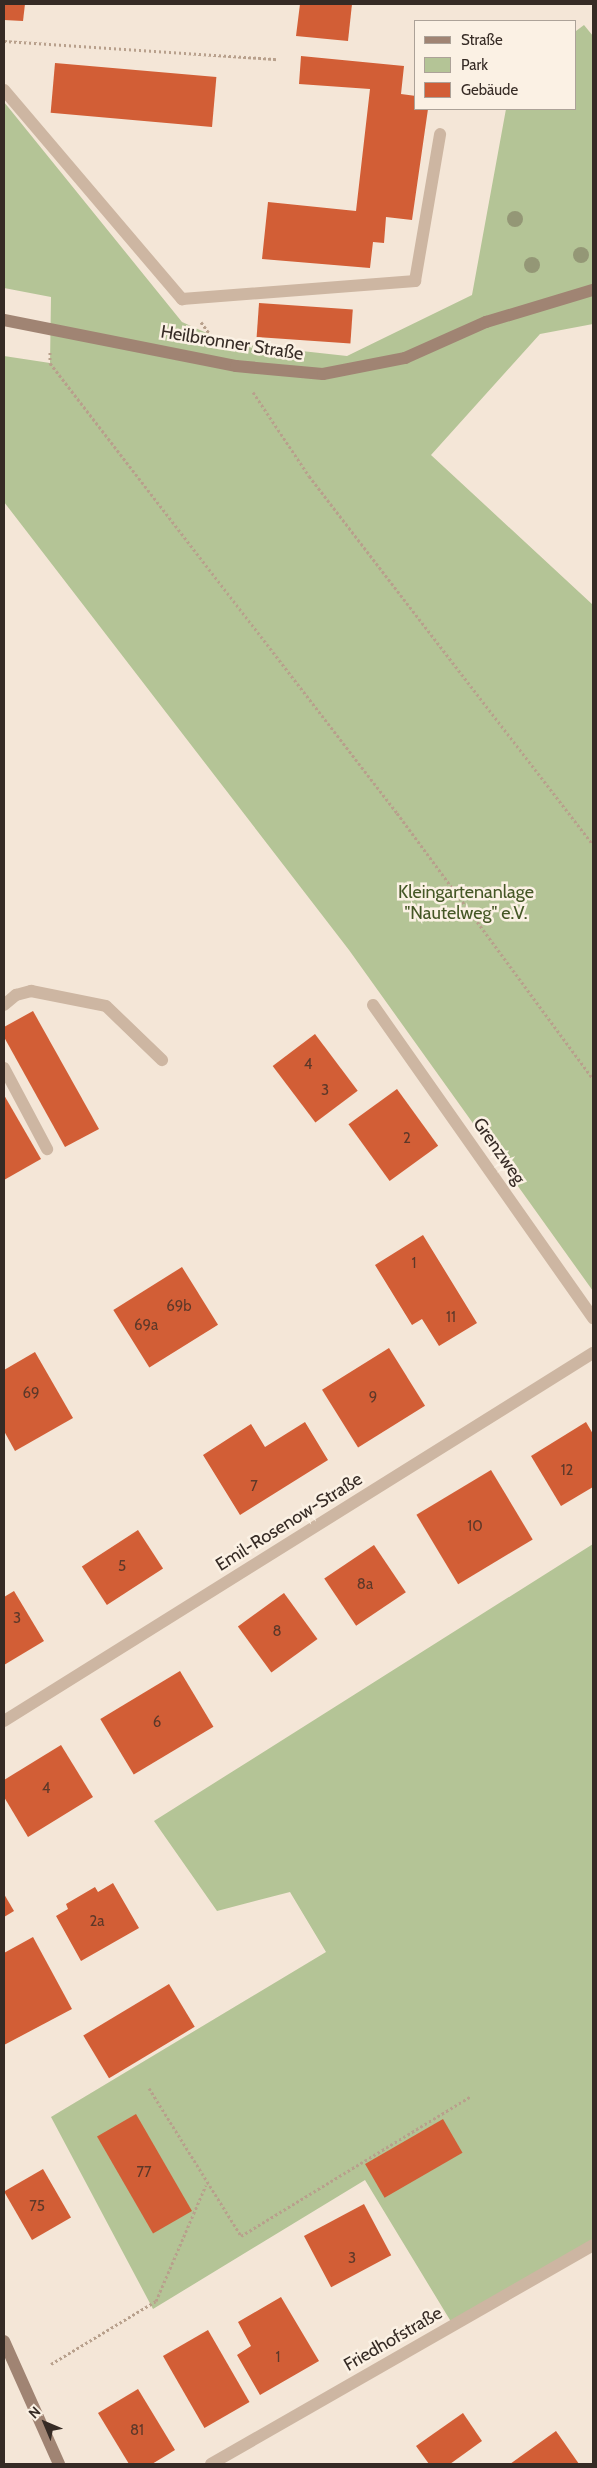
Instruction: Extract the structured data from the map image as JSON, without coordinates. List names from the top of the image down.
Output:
{
  "streets": {
    "street": [
      "Heilbronner Straße",
      "Grenzweg",
      "Emil-Rosenow-Straße",
      "Friedhofstraße"
    ]
  },
  "parks": ["Kleingartenanlage \"Nautelweg\" e.V."],
  "house_numbers": [
    "4",
    "3",
    "2",
    "1",
    "69b",
    "11",
    "69a",
    "69",
    "9",
    "12",
    "7",
    "10",
    "5",
    "8a",
    "3",
    "8",
    "6",
    "4",
    "2a",
    "77",
    "75",
    "3",
    "1",
    "81"
  ],
  "legend": ["Straße", "Park", "Gebäude"],
  "north": "top left"
}
